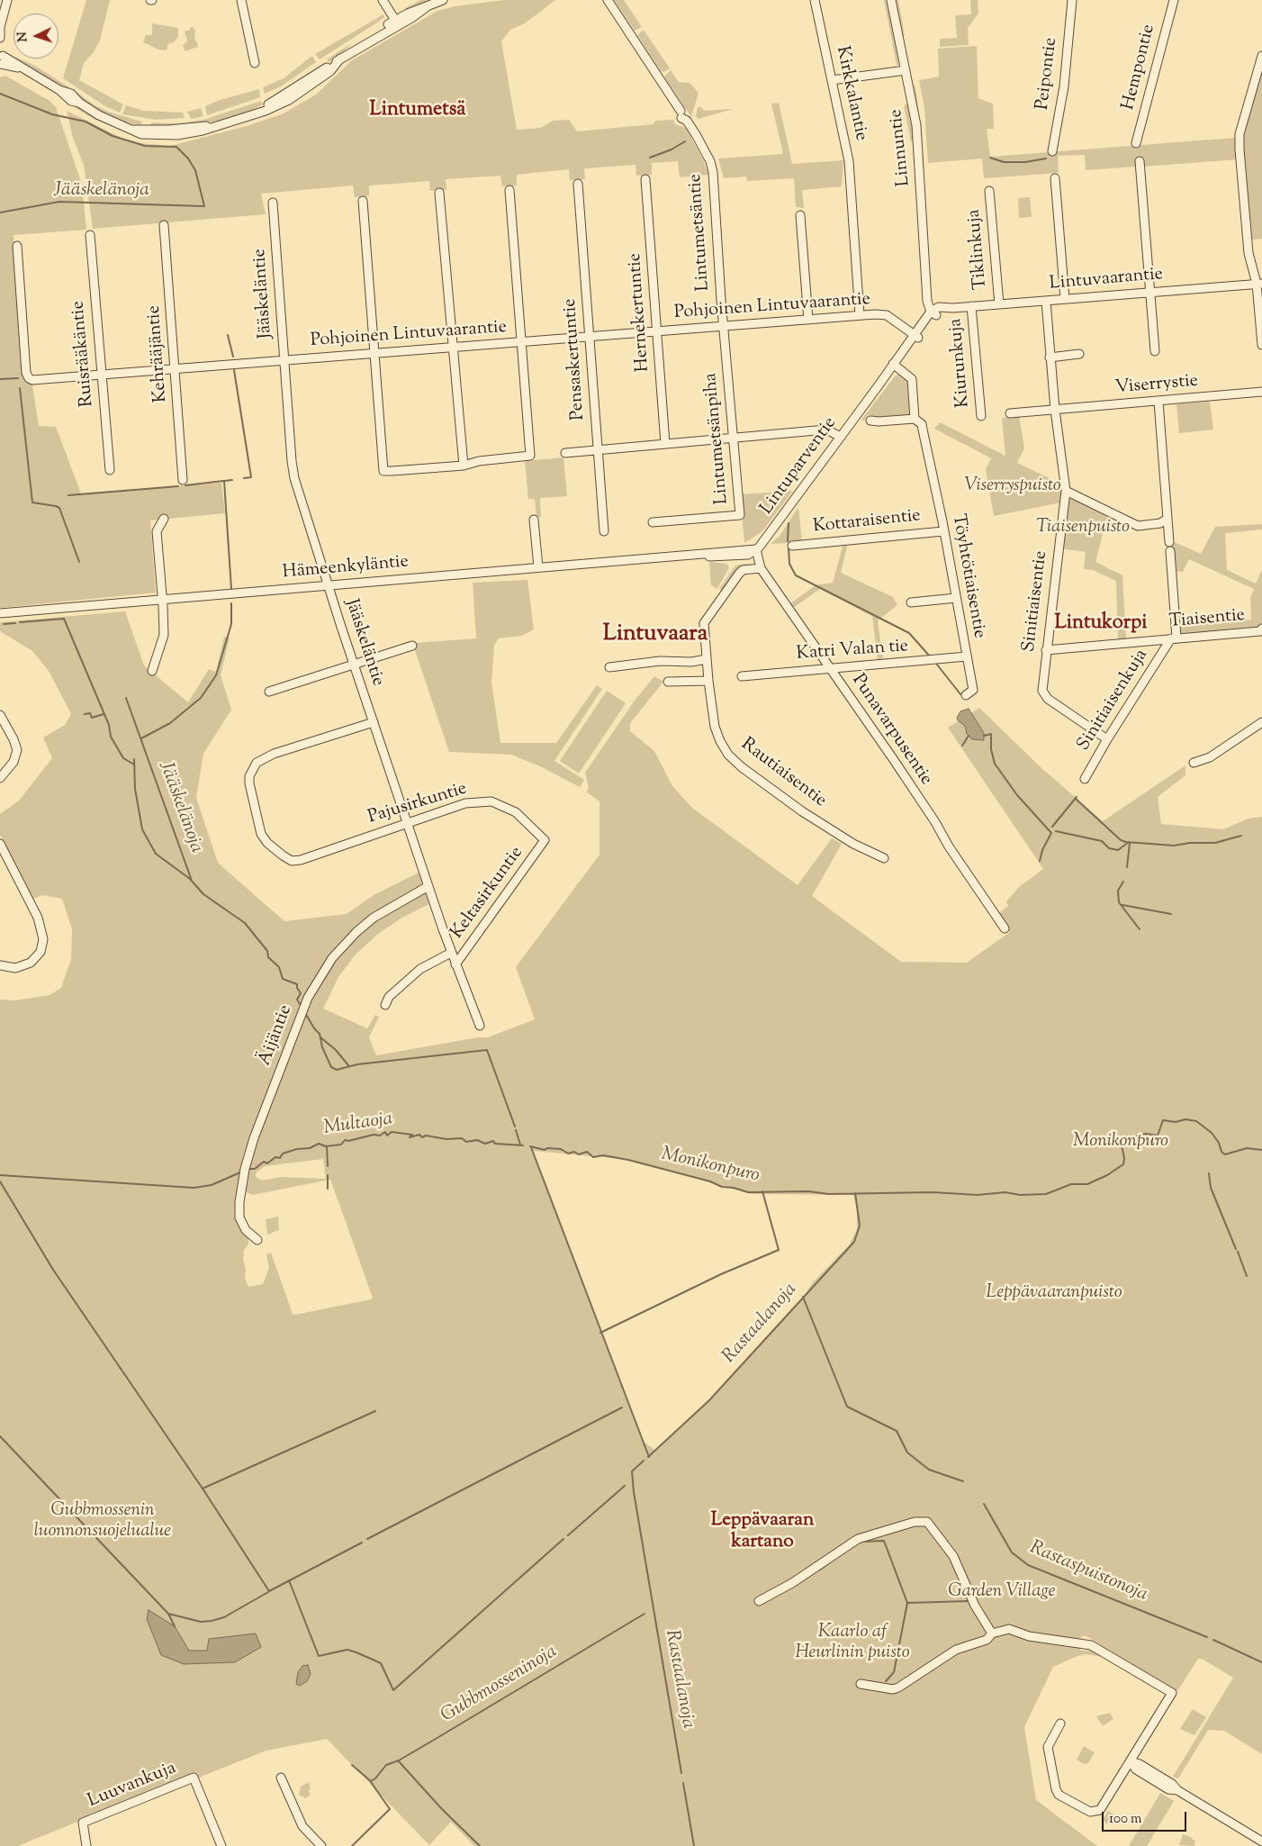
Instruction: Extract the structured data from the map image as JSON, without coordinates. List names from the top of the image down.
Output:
{
  "streets": {
    "street": [
      "Hempontie",
      "Peipontie",
      "Kirkkalantie",
      "Linnuntie",
      "Lintumetsäntie",
      "Tiklinkuja",
      "Lintuvaarantie",
      "Jääskeläntie",
      "Pohjoinen Lintuvaarantie",
      "Hernekertuntie",
      "Ruisrääkäntie",
      "Kehrääjäntie",
      "Pensaskertuntie",
      "Kiurunkuja",
      "Viserrystie",
      "Lintumetsänpiha",
      "Lintuparventie",
      "Kottaraisentie",
      "Hämeenkyläntie",
      "Töyhtötiaisentie",
      "Sinitiaisentie",
      "Tiaisentie",
      "Katri Valan tie",
      "Sinitiaisenkuja",
      "Punavarpusentie",
      "Rautiaisentie",
      "Pajusirkuntie",
      "Keltasirkuntie",
      "Äijäntie",
      "Luuvankuja"
    ]
  },
  "crossings": [
    ["Kirkkalantie", "Pohjoinen Lintuvaarantie"],
    ["Linnuntie", "Lintuvaarantie"],
    ["Linnuntie", "Lintuparventie"],
    ["Lintumetsäntie", "Pohjoinen Lintuvaarantie"],
    ["Lintumetsäntie", "Lintumetsänpiha"],
    ["Tiklinkuja", "Lintuvaarantie"],
    ["Lintuvaarantie", "Kiurunkuja"],
    ["Lintuvaarantie", "Lintuparventie"],
    ["Lintuvaarantie", "Sinitiaisentie"],
    ["Jääskeläntie", "Pohjoinen Lintuvaarantie"],
    ["Jääskeläntie", "Hämeenkyläntie"],
    ["Jääskeläntie", "Pajusirkuntie"],
    ["Jääskeläntie", "Keltasirkuntie"],
    ["Jääskeläntie", "Äijäntie"],
    ["Pohjoinen Lintuvaarantie", "Hernekertuntie"],
    ["Pohjoinen Lintuvaarantie", "Ruisrääkäntie"],
    ["Pohjoinen Lintuvaarantie", "Kehrääjäntie"],
    ["Pohjoinen Lintuvaarantie", "Pensaskertuntie"],
    ["Pohjoinen Lintuvaarantie", "Lintumetsänpiha"],
    ["Pohjoinen Lintuvaarantie", "Lintuparventie"],
    ["Viserrystie", "Sinitiaisentie"],
    ["Lintuparventie", "Hämeenkyläntie"],
    ["Kottaraisentie", "Töyhtötiaisentie"],
    ["Töyhtötiaisentie", "Katri Valan tie"],
    ["Sinitiaisentie", "Tiaisentie"],
    ["Sinitiaisentie", "Sinitiaisenkuja"],
    ["Tiaisentie", "Sinitiaisenkuja"],
    ["Katri Valan tie", "Punavarpusentie"],
    ["Punavarpusentie", "Rautiaisentie"],
    ["Pajusirkuntie", "Keltasirkuntie"]
  ],
  "districts": [
    "Lintumetsä",
    "Lintukorpi",
    "Lintuvaara",
    "Leppävaaran kartano"
  ],
  "water": [
    "Jääskelänoja",
    "Multaoja",
    "Monikonpuro",
    "Rastaalanoja",
    "Rastaspuistonoja",
    "Gubbmosseninoja"
  ],
  "parks": [
    "Viserryspuisto",
    "Tiaisenpuisto",
    "Monikonpuro",
    "Leppävaaranpuisto",
    "Gubbmossenin luonnonsuojelualue",
    "Garden Village",
    "Kaarlo af Heurlinin puisto"
  ],
  "scale_bar": "100 m",
  "north": "left"
}
